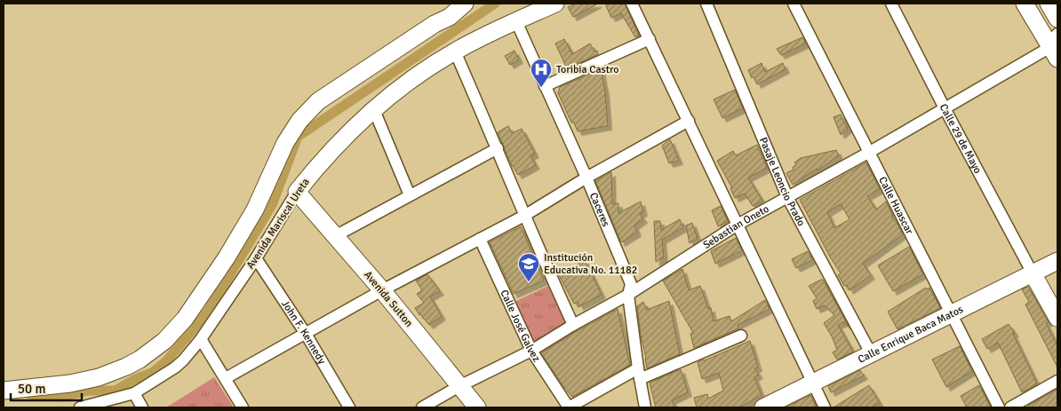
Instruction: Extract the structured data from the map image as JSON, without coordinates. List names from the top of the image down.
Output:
{
  "streets": {
    "street": [
      "Calle 29 de Mayo",
      "Pasaje Leoncio Prado",
      "Calle Huascar",
      "Caceres",
      "Avenida Mariscal Ureta",
      "Sebastian Oneto",
      "Avenida Sutton",
      "Calle José Galvez",
      "John F. Kennedy",
      "Calle Enrique Baca Matos"
    ]
  },
  "crossings": [
    ["Calle 29 de Mayo", "Sebastian Oneto"],
    ["Calle 29 de Mayo", "Calle Enrique Baca Matos"],
    ["Pasaje Leoncio Prado", "Sebastian Oneto"],
    ["Pasaje Leoncio Prado", "Calle Enrique Baca Matos"],
    ["Calle Huascar", "Sebastian Oneto"],
    ["Calle Huascar", "Calle Enrique Baca Matos"],
    ["Caceres", "Avenida Mariscal Ureta"],
    ["Caceres", "Sebastian Oneto"],
    ["Avenida Mariscal Ureta", "Avenida Sutton"],
    ["Avenida Mariscal Ureta", "John F. Kennedy"],
    ["Sebastian Oneto", "Avenida Sutton"],
    ["Sebastian Oneto", "Calle José Galvez"]
  ],
  "places": {
    "hospital": ["Toribia Castro"],
    "school or university": ["Institución Educativa No. 11182"]
  },
  "scale_bar": "50 m"
}
